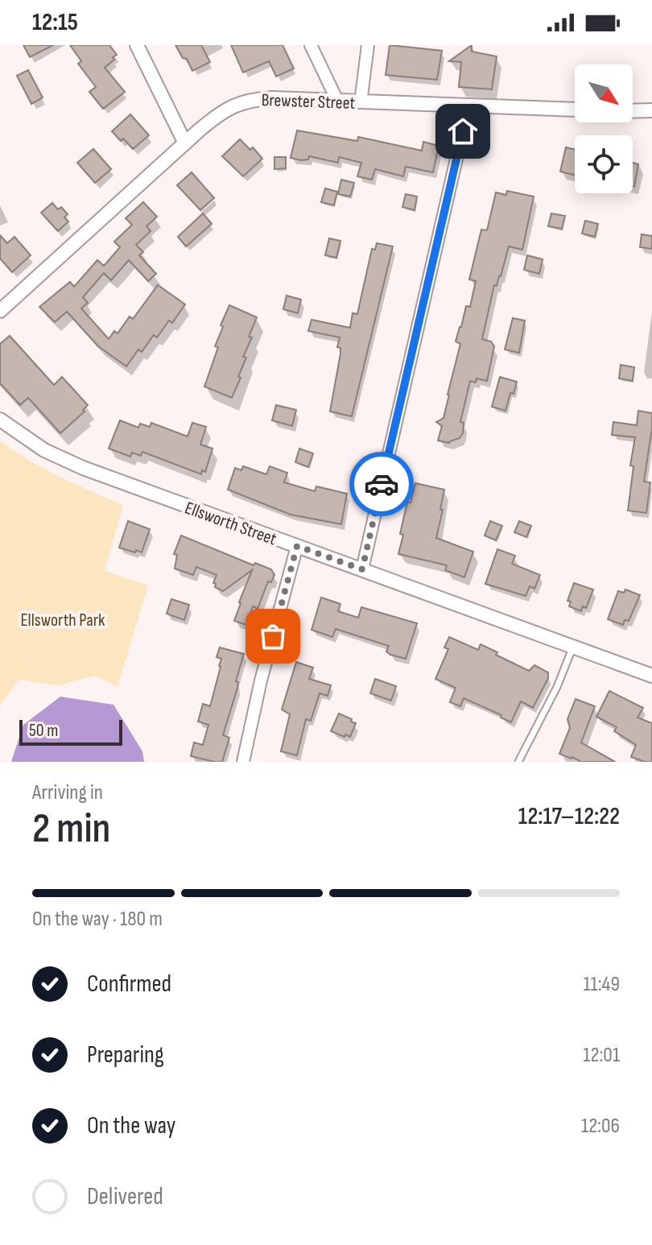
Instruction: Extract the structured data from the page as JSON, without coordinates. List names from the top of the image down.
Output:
{
  "streets": {
    "street": ["Brewster Street", "Ellsworth Street"]
  },
  "parks": ["Ellsworth Park"],
  "scale_bar": "50 m",
  "north": "bottom right",
  "page": {
    "status": "12:15",
    "scale": "50 m",
    "heading": ["2 min", "Arriving in", "12:17–12:22"],
    "bar": "On the way · 180 m",
    "list": [
      ["Confirmed", "11:49"],
      ["Preparing", "12:01"],
      ["On the way", "12:06"],
      "Delivered"
    ]
  }
}
